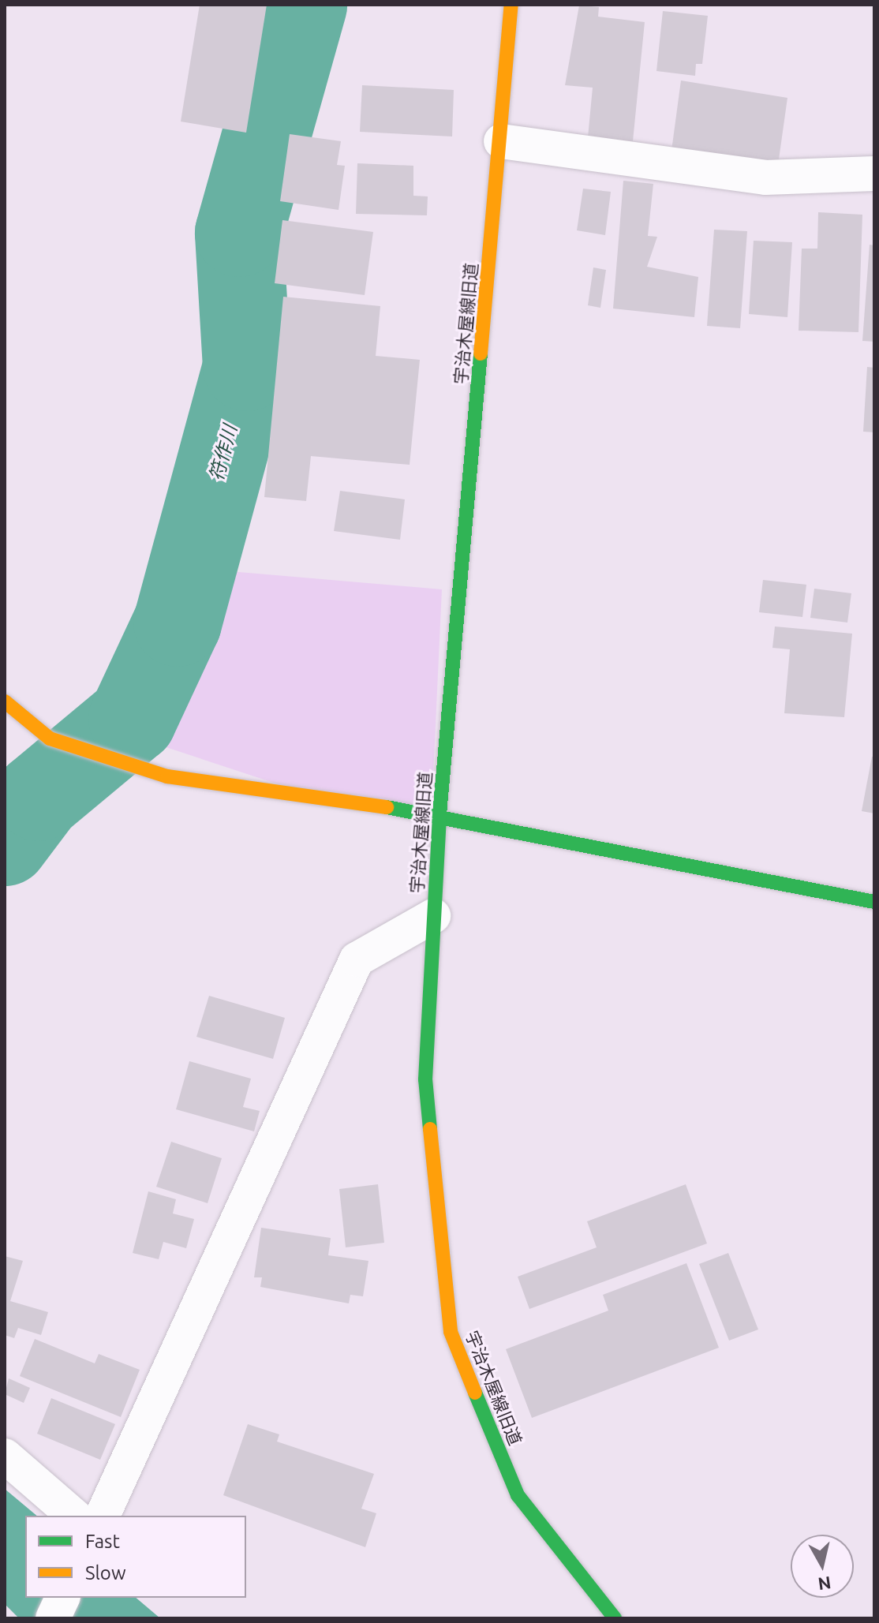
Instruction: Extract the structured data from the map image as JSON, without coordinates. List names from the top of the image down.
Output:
{
  "streets": {
    "street": ["宇治木屋線旧道"]
  },
  "water": ["符作川"],
  "legend": ["Fast", "Slow"],
  "north": "bottom"
}
